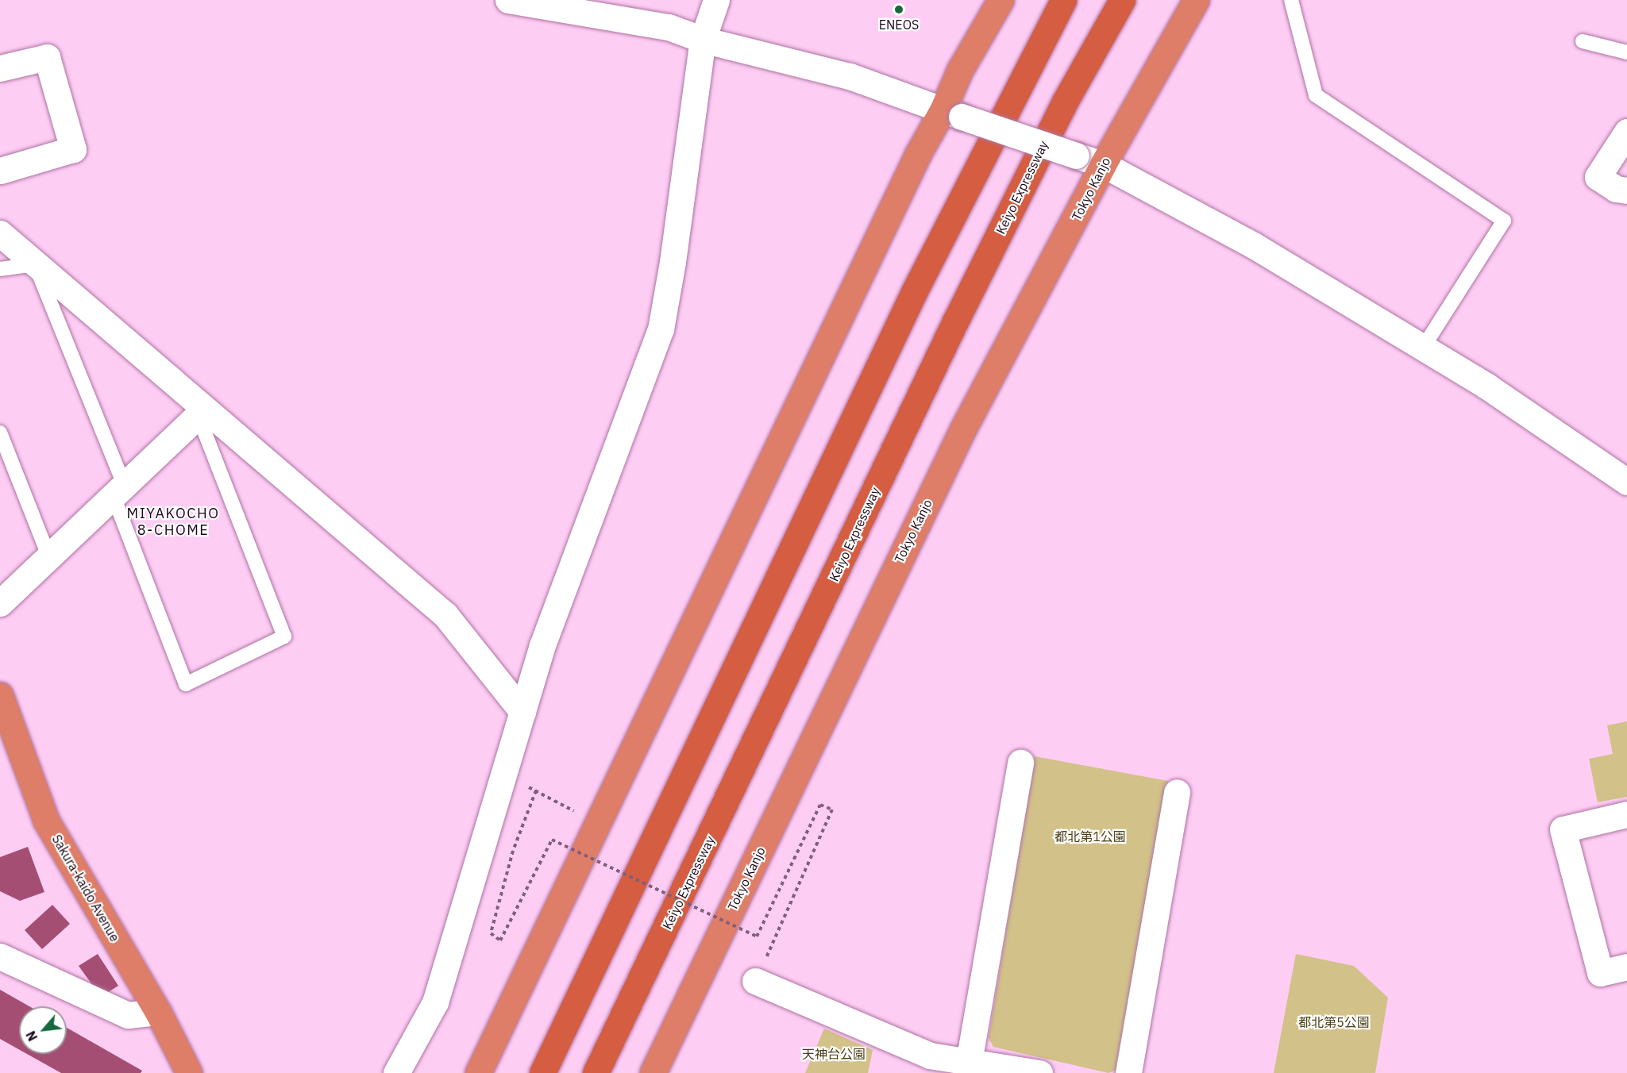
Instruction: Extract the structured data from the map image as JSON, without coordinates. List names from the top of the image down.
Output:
{
  "streets": {
    "highway": ["Keiyo Expressway", "Tokyo Kanjo", "Sakura-kaido Avenue"]
  },
  "districts": ["MIYAKOCHO 8-CHOME"],
  "parks": ["都北第1公園", "都北第5公園", "天神台公園"],
  "places": ["ENEOS"],
  "north": "bottom left"
}
